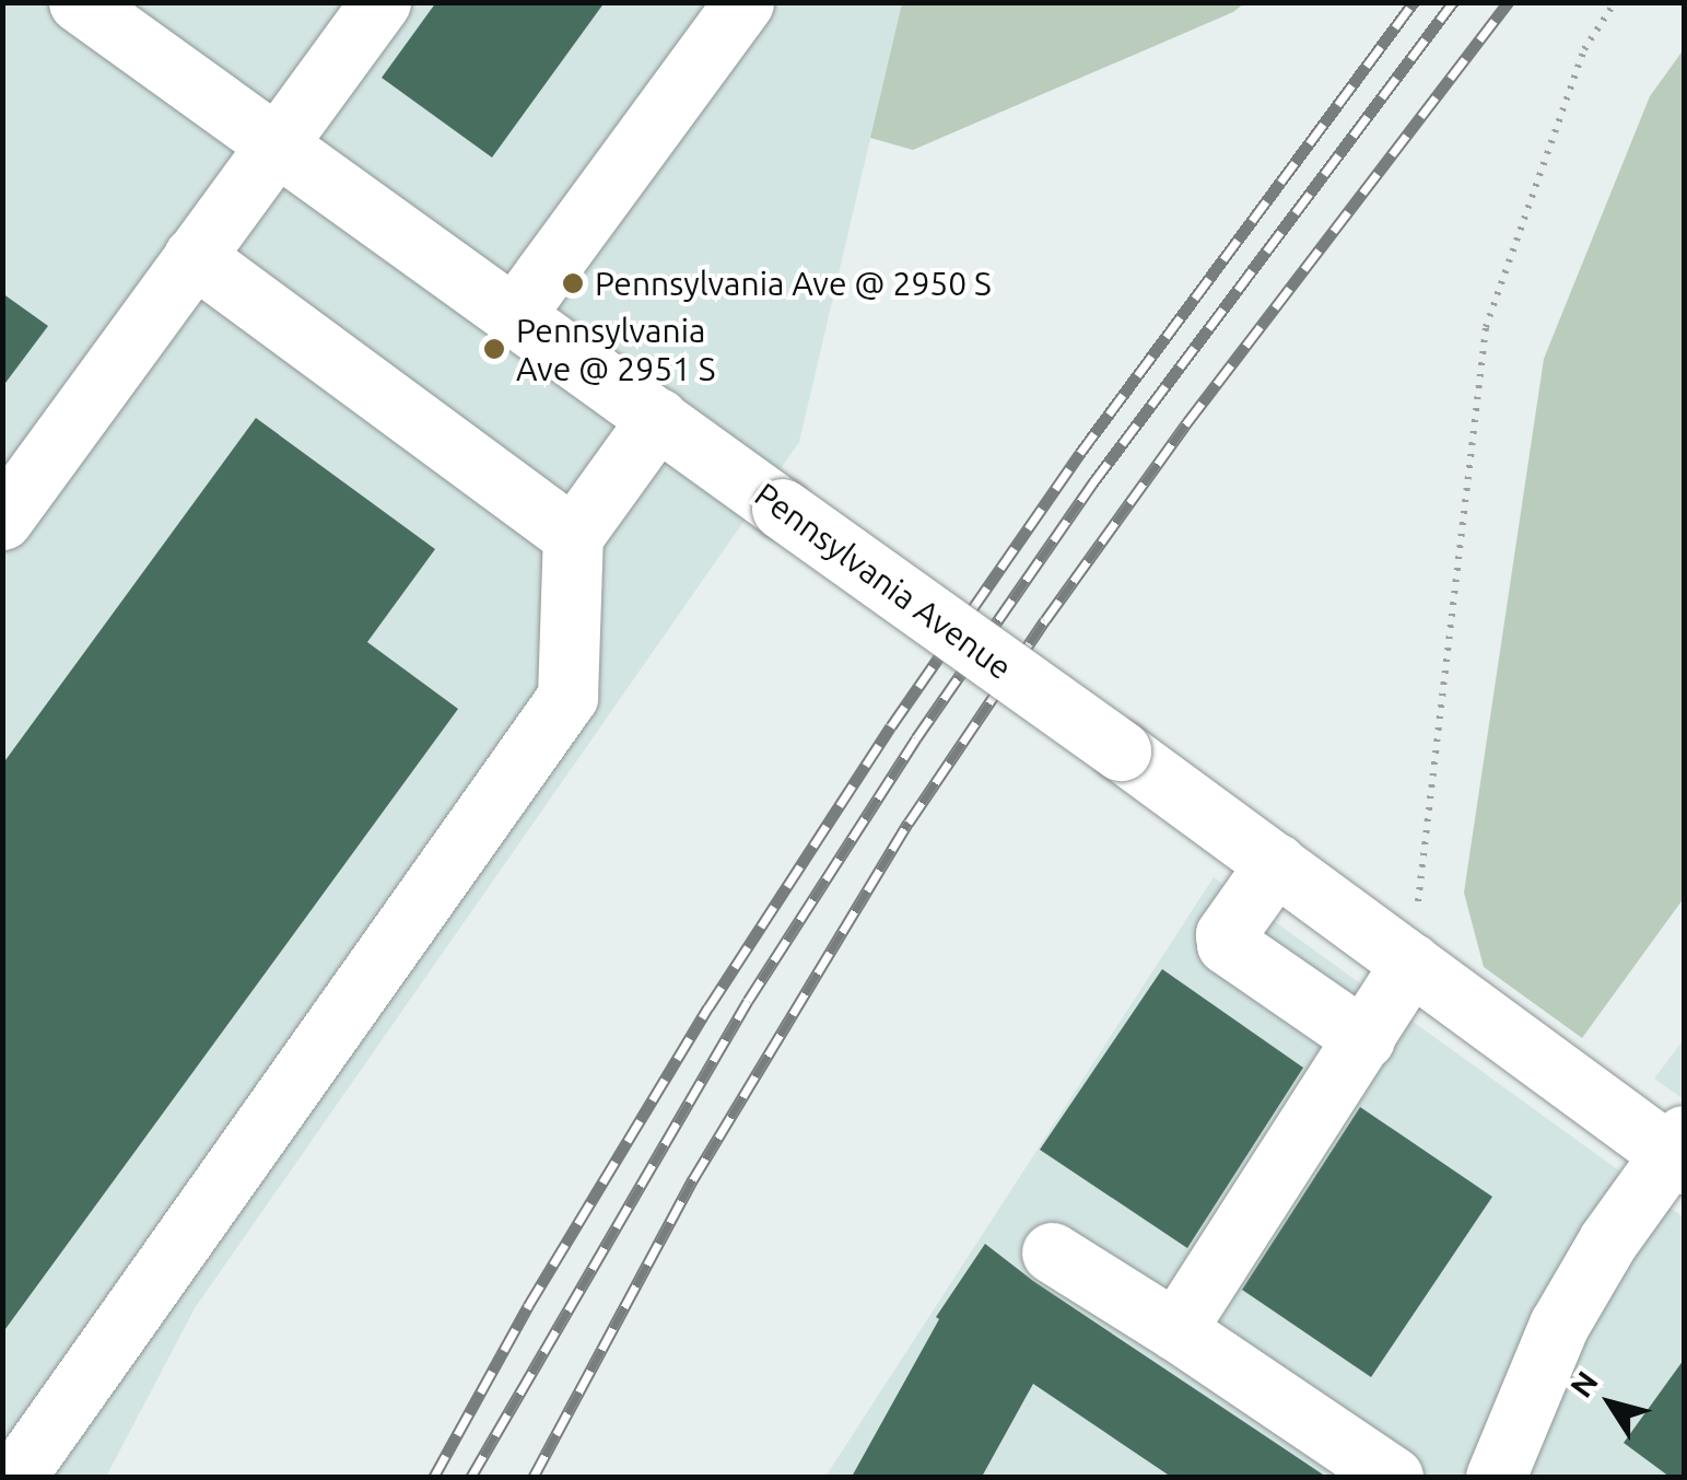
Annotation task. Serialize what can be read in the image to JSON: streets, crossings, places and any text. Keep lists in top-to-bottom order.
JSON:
{
  "streets": {
    "street": ["Pennsylvania Avenue"]
  },
  "places": ["Pennsylvania Ave @ 2950 S", "Pennsylvania Ave @ 2951 S"],
  "north": "top left"
}
